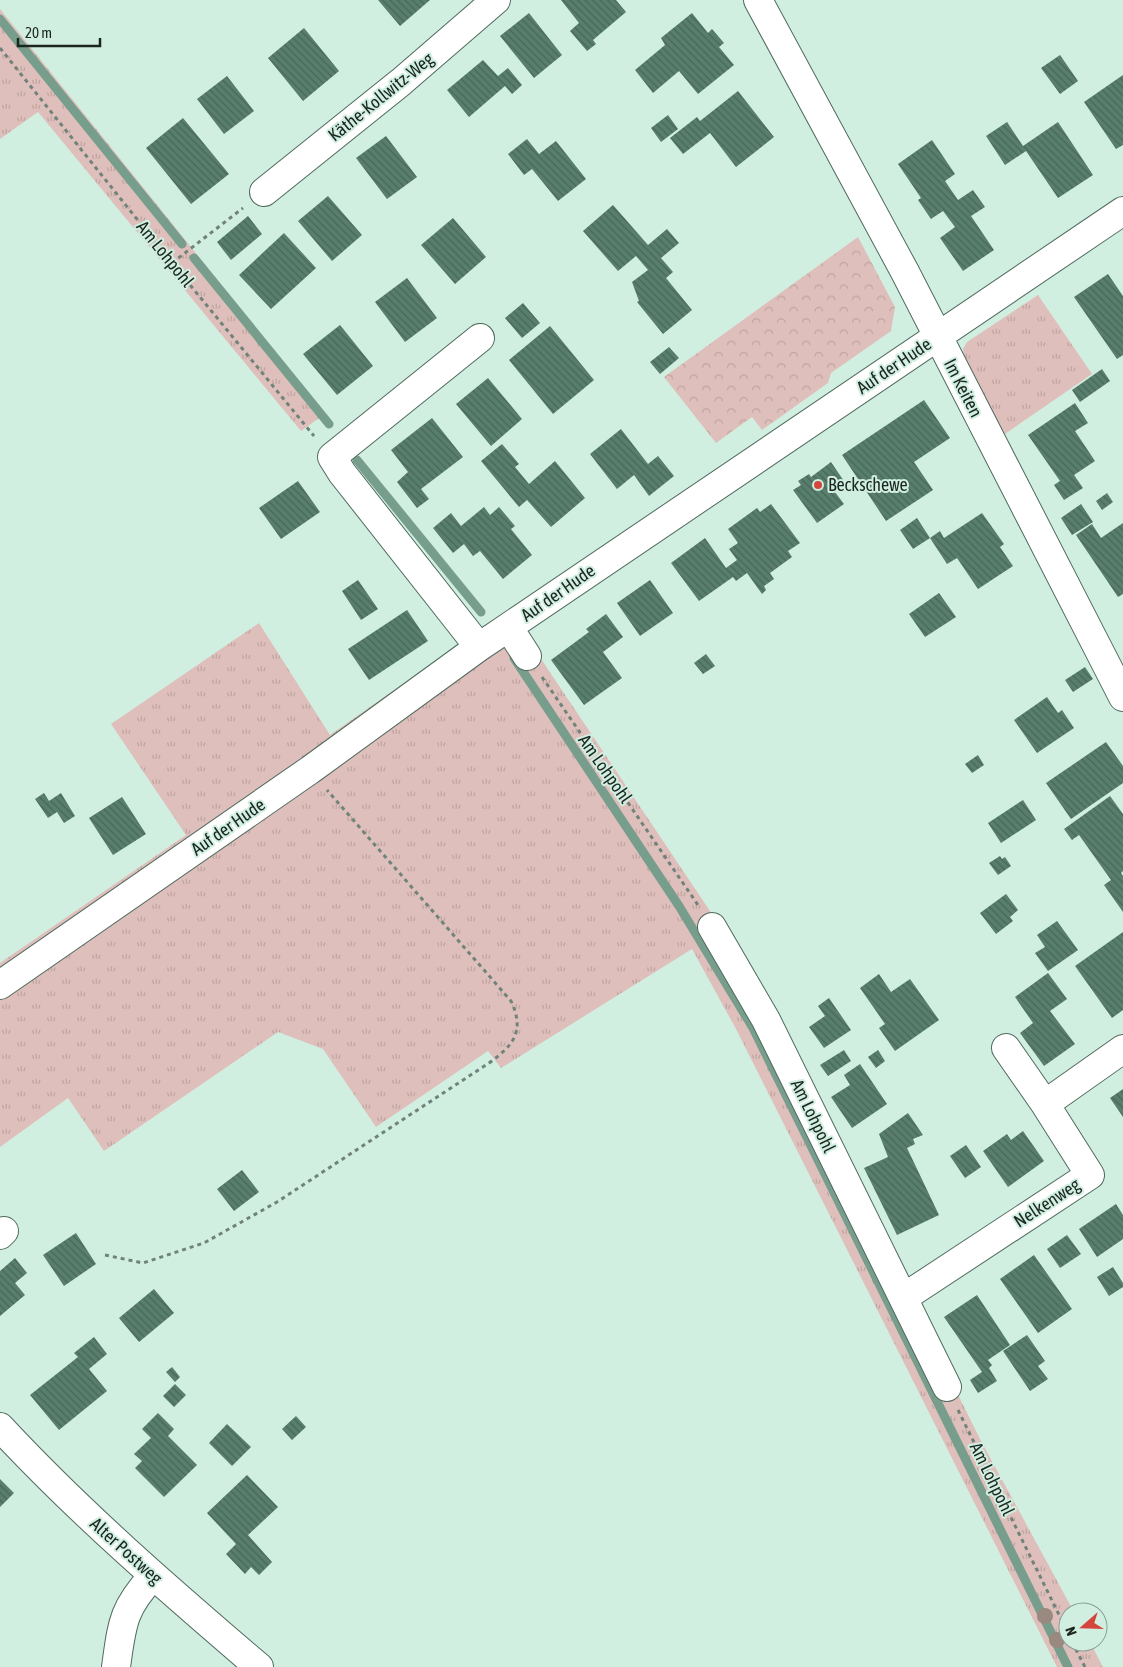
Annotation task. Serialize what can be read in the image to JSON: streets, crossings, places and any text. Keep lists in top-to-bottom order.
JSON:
{
  "streets": {
    "street": [
      "Käthe-Kollwitz-Weg",
      "Am Lohpohl",
      "Auf der Hude",
      "Im Keiten",
      "Nelkenweg",
      "Alter Postweg"
    ]
  },
  "crossings": [
    ["Am Lohpohl", "Nelkenweg"],
    ["Auf der Hude", "Im Keiten"]
  ],
  "places": ["Beckschewe"],
  "scale_bar": "20 m",
  "north": "left"
}
